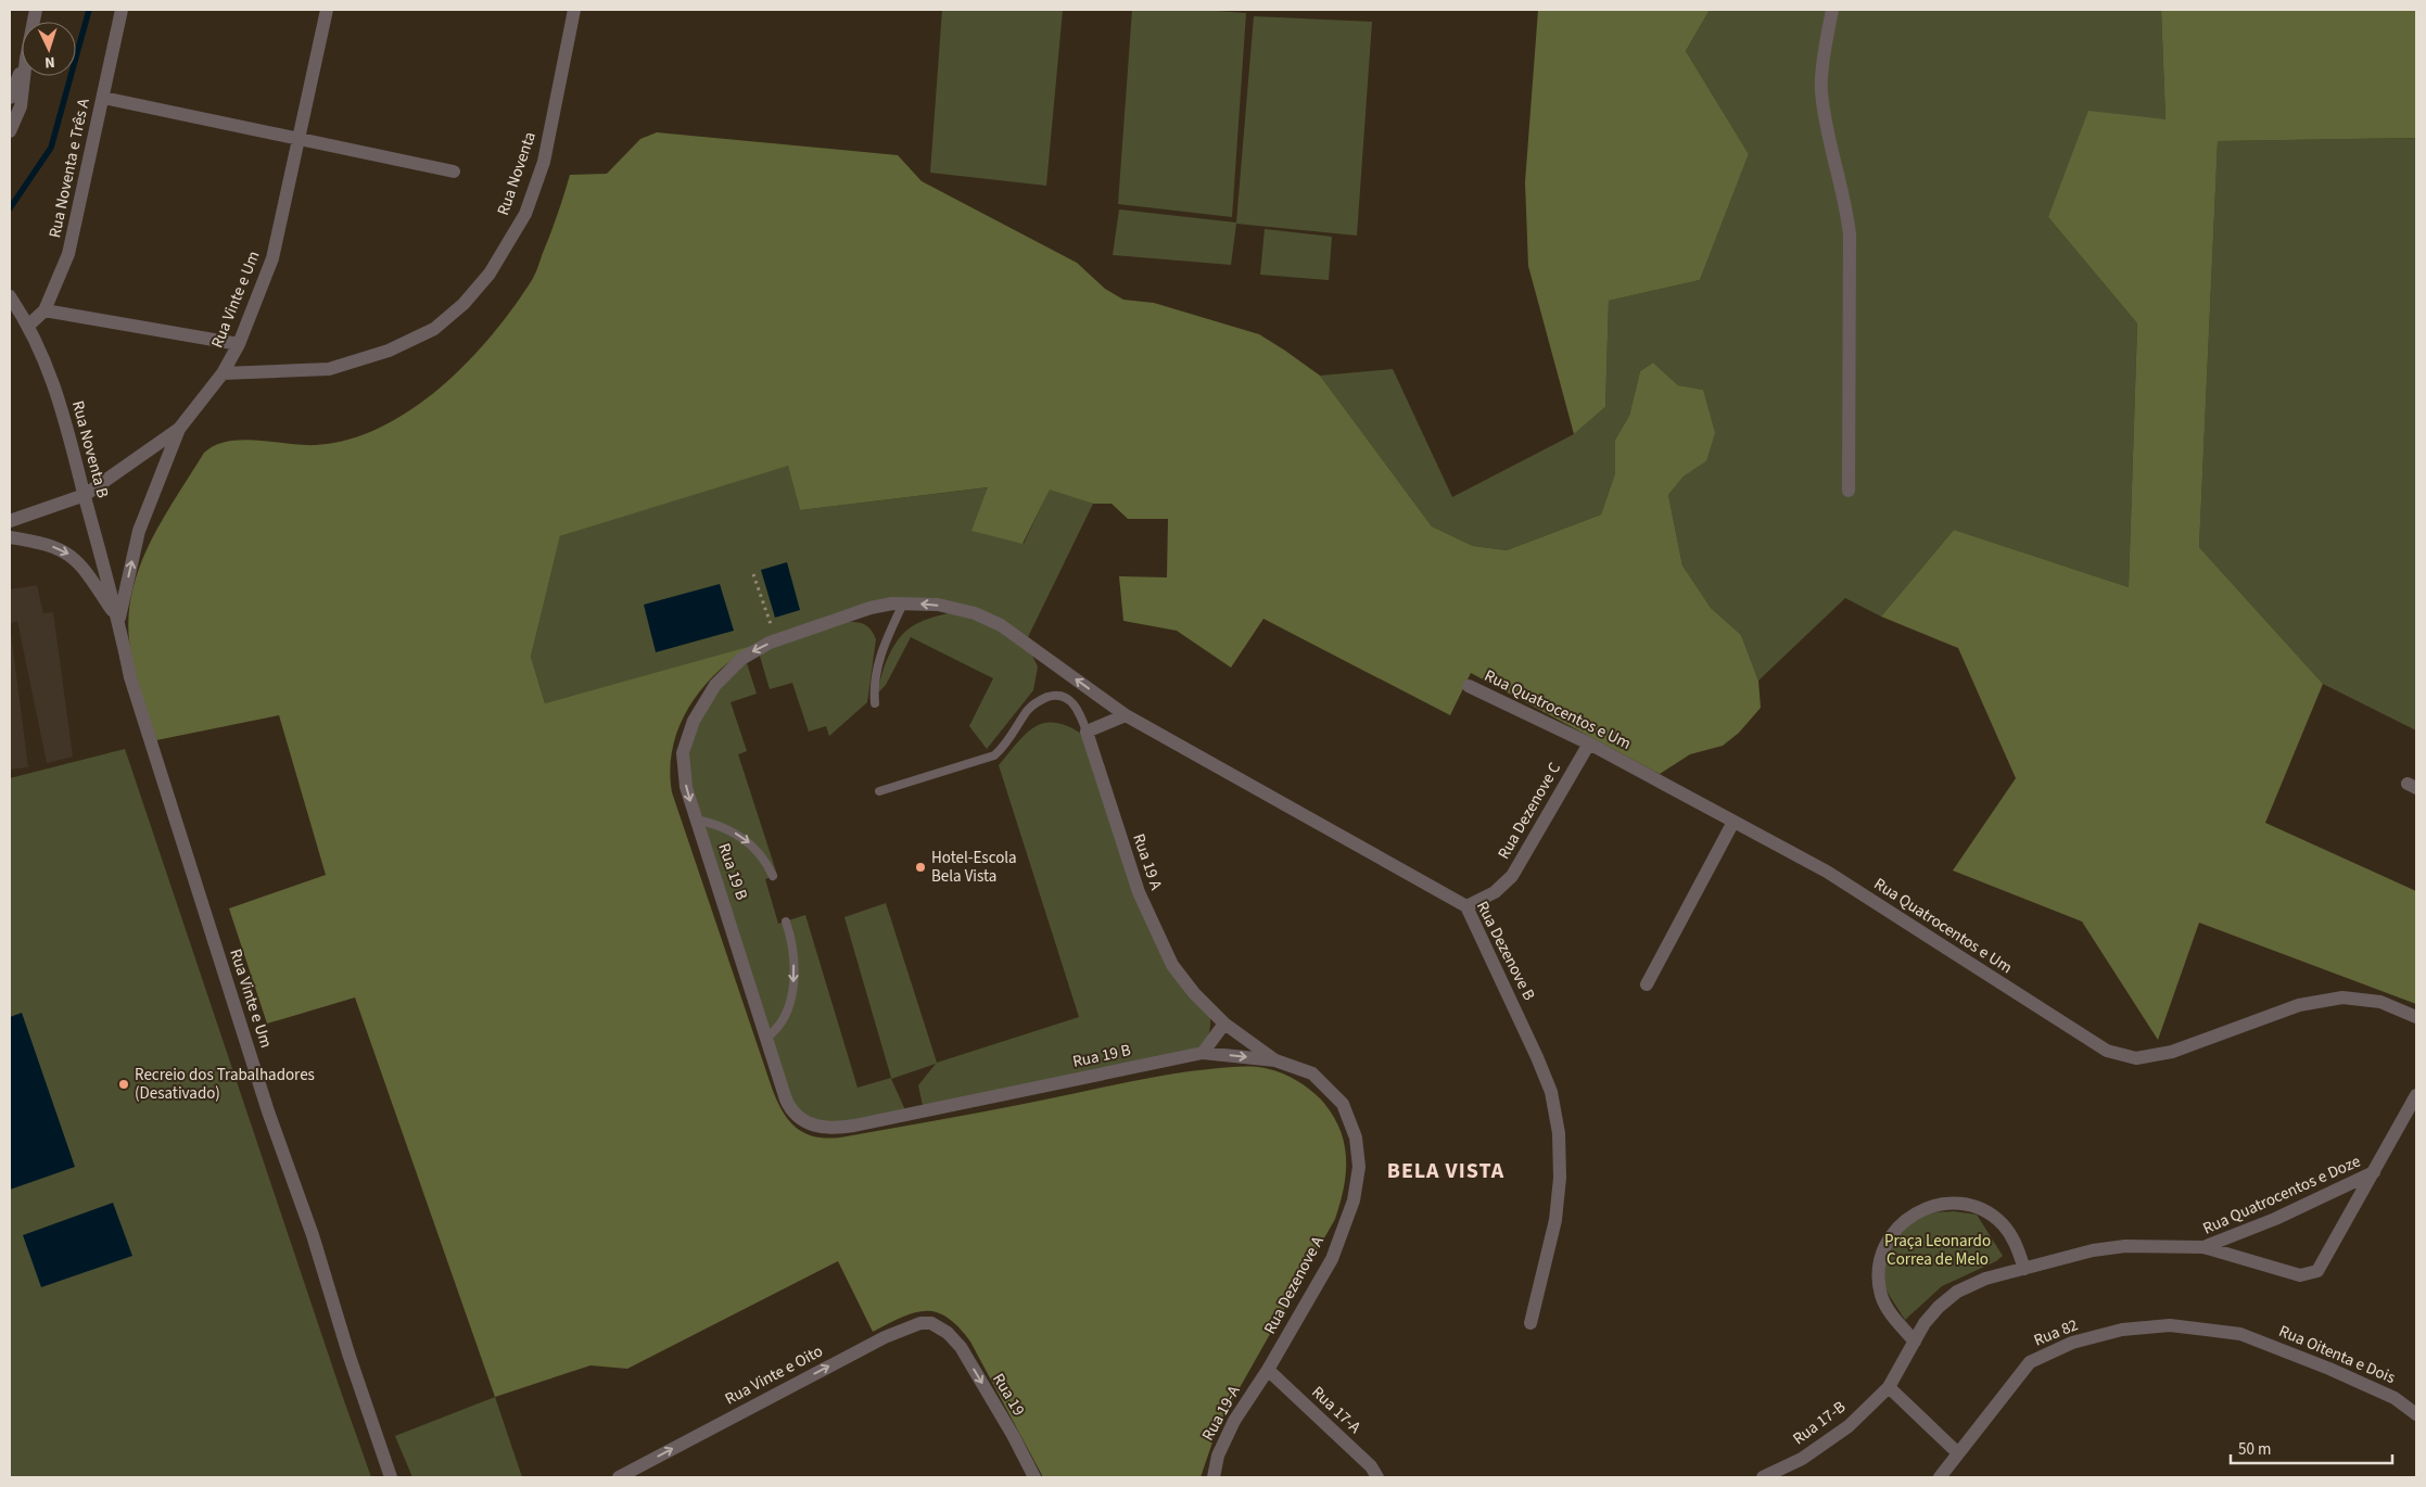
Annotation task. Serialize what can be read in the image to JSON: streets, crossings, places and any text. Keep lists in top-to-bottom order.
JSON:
{
  "streets": {
    "street": [
      "Rua Noventa e Três A",
      "Rua Noventa",
      "Rua Vinte e Um",
      "Rua Noventa B",
      "Rua Quatrocentos e Um",
      "Rua Dezenove C",
      "Rua 19 A",
      "Rua 19 B",
      "Rua Dezenove B",
      "Rua Quatrocentos e Doze",
      "Rua Dezenove A",
      "Rua 82",
      "Rua Oitenta e Dois",
      "Rua Vinte e Oito",
      "Rua 19",
      "Rua 17-A",
      "Rua 19-A",
      "Rua 17-B"
    ]
  },
  "crossings": [
    ["Rua Noventa e Três A", "Rua Noventa B"],
    ["Rua Noventa", "Rua Vinte e Um"],
    ["Rua Vinte e Um", "Rua Noventa B"],
    ["Rua Quatrocentos e Um", "Rua Dezenove C"],
    ["Rua Dezenove C", "Rua Dezenove B"],
    ["Rua 19 A", "Rua Dezenove A"],
    ["Rua 19 B", "Rua Dezenove B"],
    ["Rua 19 B", "Rua Dezenove A"],
    ["Rua Quatrocentos e Doze", "Rua 17-B"],
    ["Rua Dezenove A", "Rua 17-A"],
    ["Rua Dezenove A", "Rua 19-A"],
    ["Rua 82", "Rua Oitenta e Dois"],
    ["Rua Vinte e Oito", "Rua 19"],
    ["Rua 17-A", "Rua 19-A"]
  ],
  "one_way": ["Rua Vinte e Oito", "Rua 19"],
  "districts": ["BELA VISTA"],
  "parks": ["Praça Leonardo Correa de Melo"],
  "places": ["Hotel-Escola Bela Vista", "Recreio dos Trabalhadores (Desativado)"],
  "scale_bar": "50 m",
  "north": "bottom"
}
